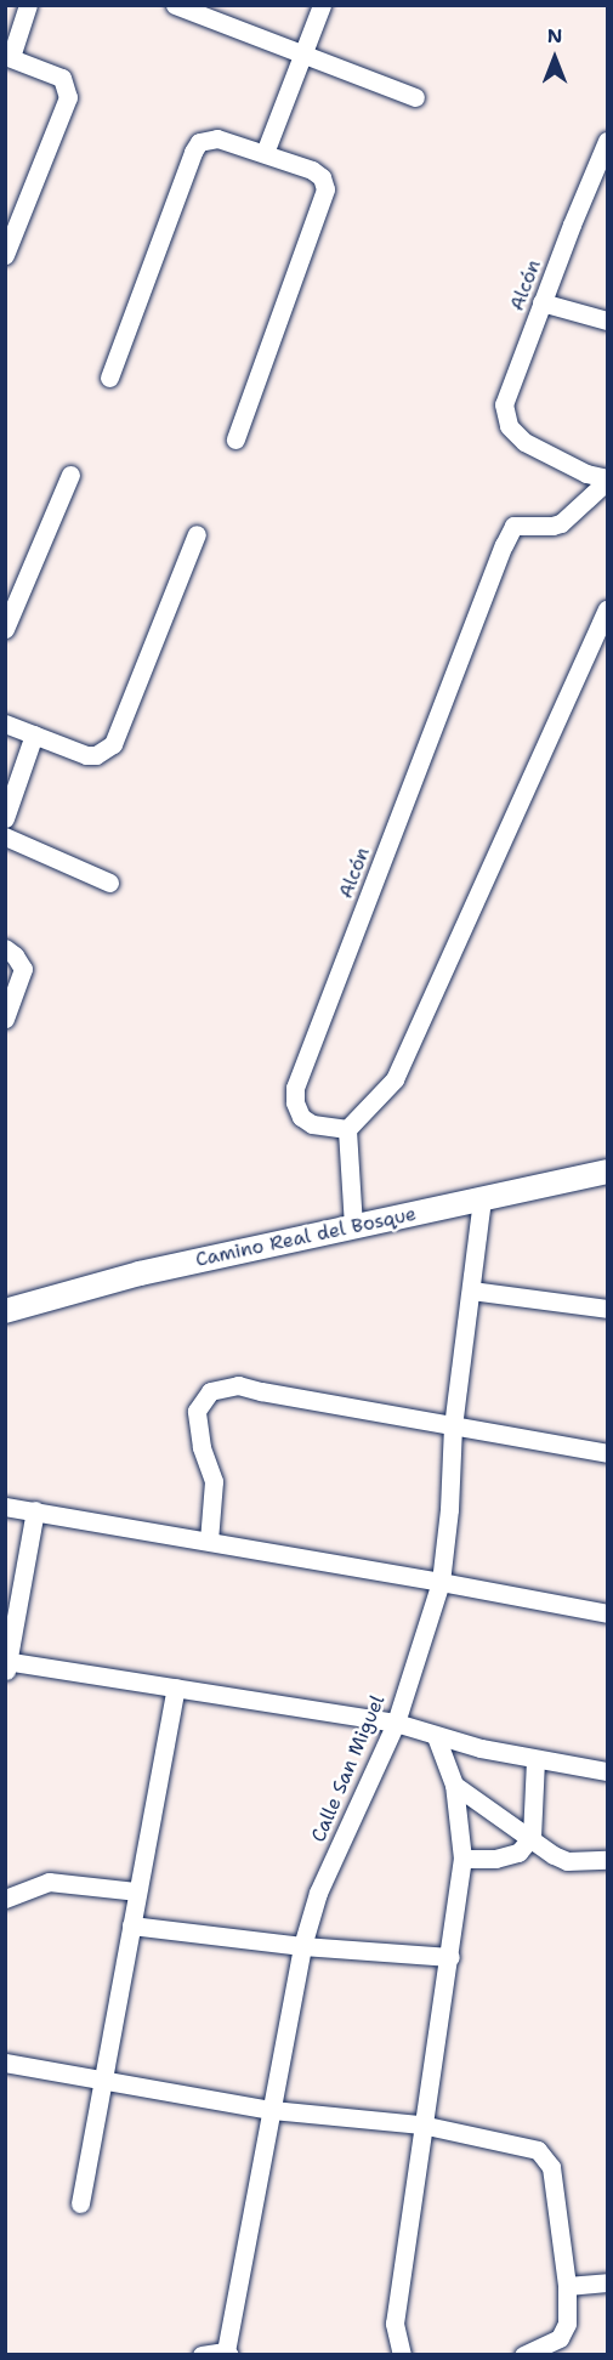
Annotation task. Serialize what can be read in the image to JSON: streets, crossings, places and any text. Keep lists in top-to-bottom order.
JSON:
{
  "streets": {
    "street": ["Alcón", "Camino Real del Bosque", "Calle San Miguel"]
  },
  "crossings": [
    ["Camino Real del Bosque", "Calle San Miguel"]
  ],
  "north": "top"
}
